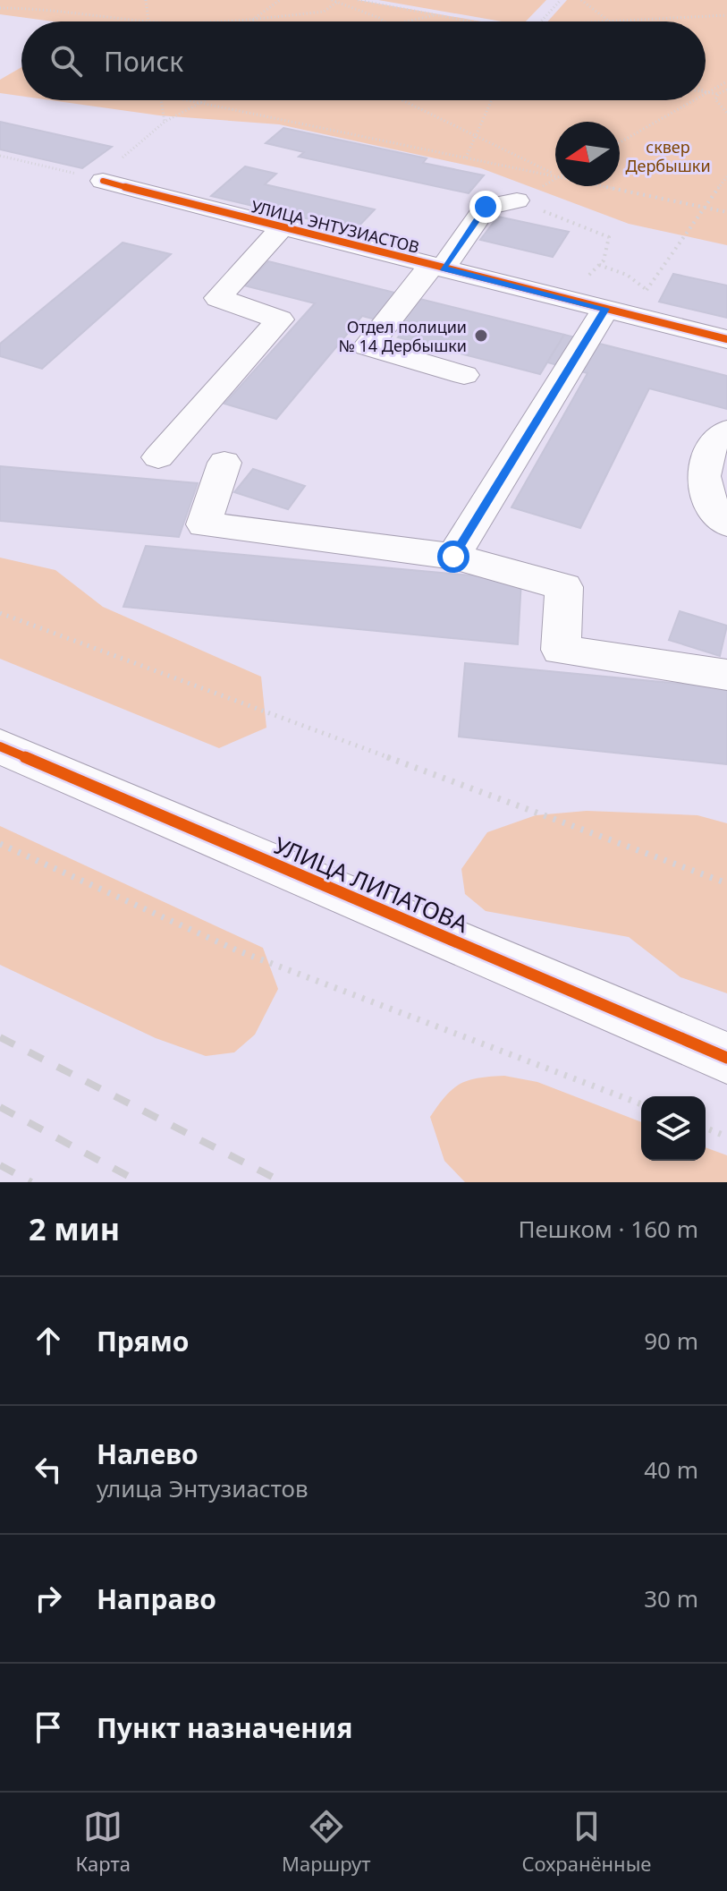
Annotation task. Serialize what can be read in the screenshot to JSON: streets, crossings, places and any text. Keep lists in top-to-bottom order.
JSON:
{
  "streets": {
    "street": ["УЛИЦА ЭНТУЗИАСТОВ", "УЛИЦА ЛИПАТОВА"]
  },
  "parks": ["сквер Дербышки"],
  "places": ["Отдел полиции № 14 Дербышки"],
  "north": "left",
  "page": {
    "search": "Поиск",
    "heading": ["2 мин", "Пешком · 160 m"],
    "list": [
      ["Прямо", "90 m"],
      ["Налево", "улица Энтузиастов", "40 m"],
      ["Направо", "30 m"],
      "Пункт назначения"
    ],
    "nav": ["Карта", "Маршрут", "Сохранённые"]
  }
}
